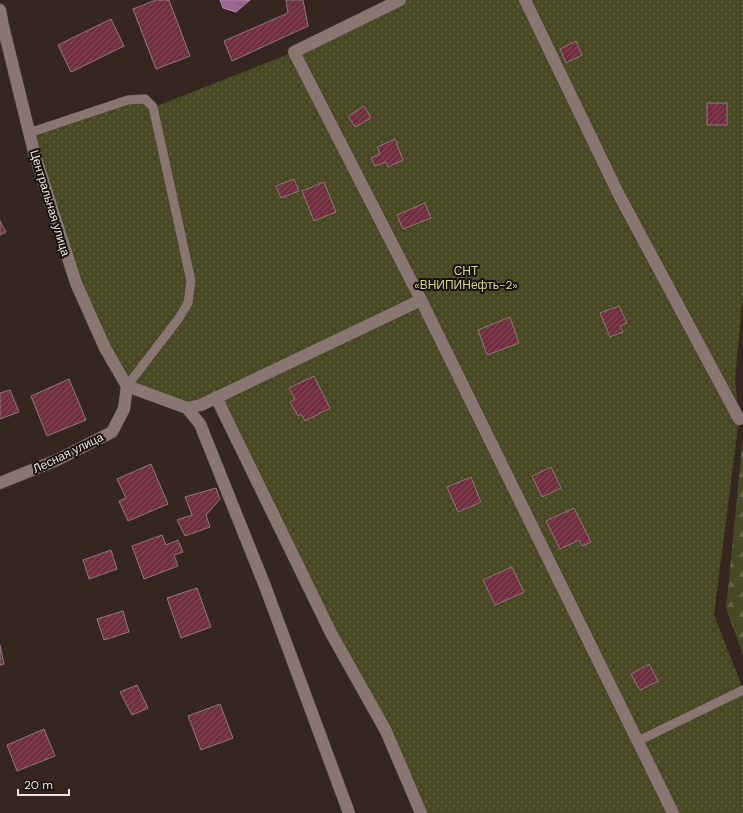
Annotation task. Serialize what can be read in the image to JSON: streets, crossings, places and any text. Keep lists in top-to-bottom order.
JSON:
{
  "streets": {
    "street": ["Центральная улица", "Лесная улица"]
  },
  "crossings": [
    ["Центральная улица", "Лесная улица"]
  ],
  "parks": ["СНТ «ВНИПИНефть-2»"],
  "scale_bar": "20 m"
}
